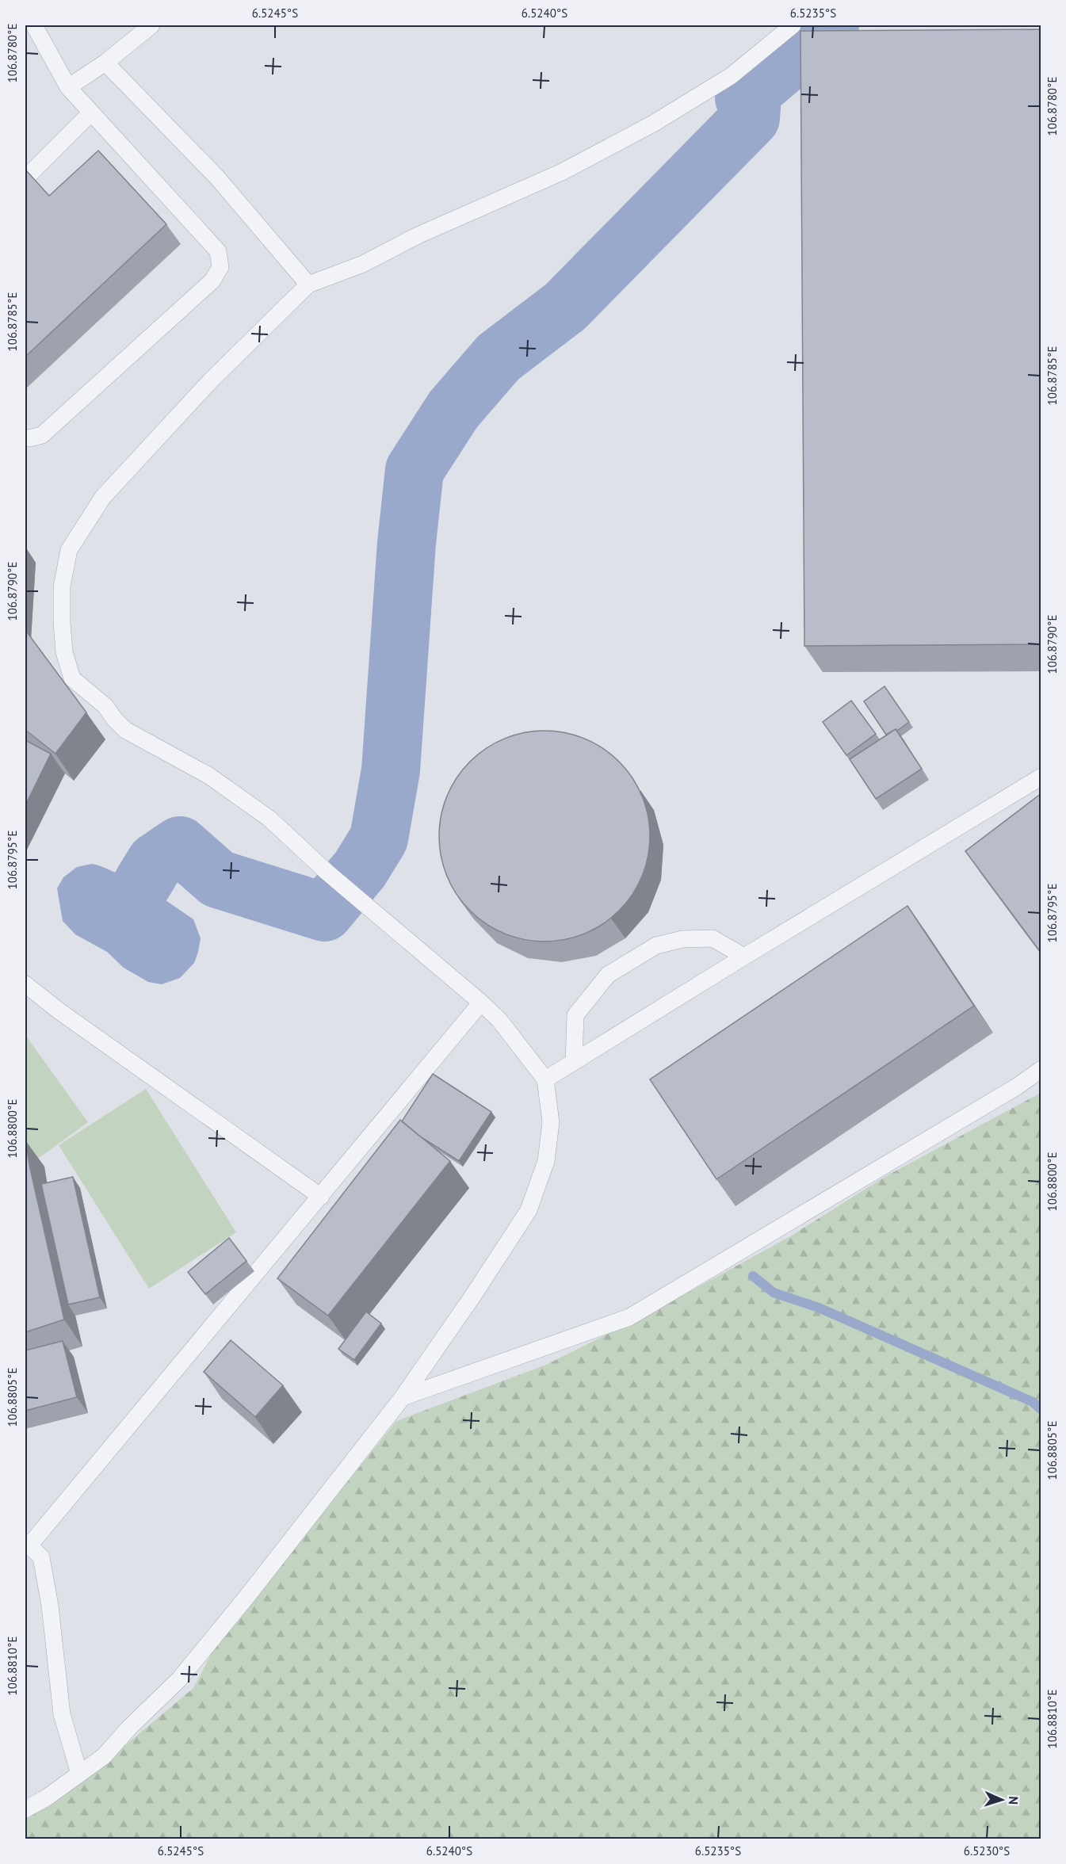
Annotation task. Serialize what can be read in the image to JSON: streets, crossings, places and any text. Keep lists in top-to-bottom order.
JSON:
{
  "north": "right",
  "coordinates": [
    "6.5245°S",
    "6.5240°S",
    "6.5235°S",
    "106.8780°E",
    "106.8785°E",
    "106.8790°E",
    "106.8795°E",
    "106.8800°E",
    "106.8805°E",
    "106.8810°E",
    "6.5230°S"
  ]
}
